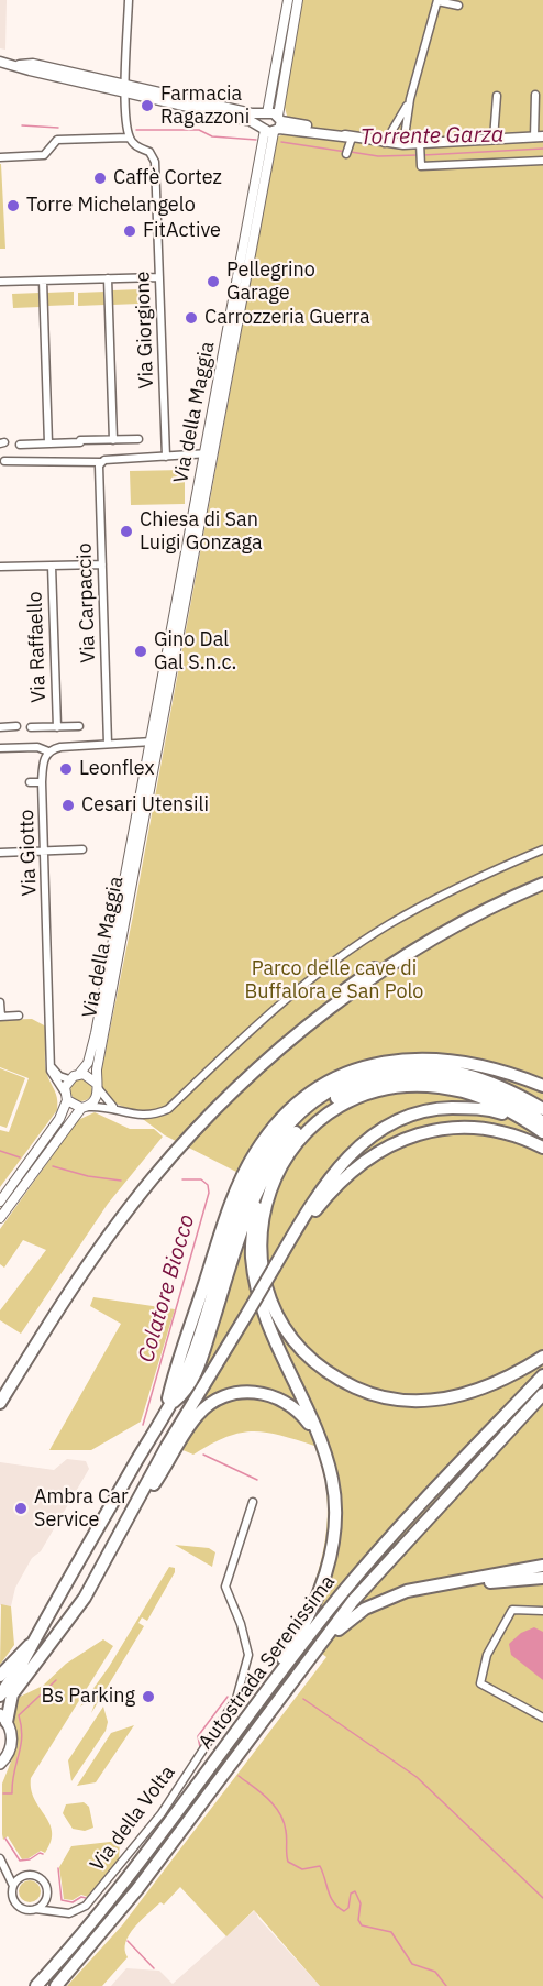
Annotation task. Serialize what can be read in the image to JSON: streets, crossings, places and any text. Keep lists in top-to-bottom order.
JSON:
{
  "streets": {
    "highway": ["Autostrada Serenissima"],
    "street": [
      "Via Giorgione",
      "Via della Maggia",
      "Via Carpaccio",
      "Via Raffaello",
      "Via Giotto",
      "Via della Volta"
    ]
  },
  "crossings": [
    ["Via della Maggia", "Via Giotto"],
    ["Via Carpaccio", "Via Raffaello"]
  ],
  "water": ["Torrente Garza", "Colatore Biocco"],
  "parks": ["Parco delle cave di Buffalora e San Polo"],
  "places": [
    "Farmacia Ragazzoni",
    "Caffè Cortez",
    "Torre Michelangelo",
    "FitActive",
    "Pellegrino Garage",
    "Carrozzeria Guerra",
    "Chiesa di San Luigi Gonzaga",
    "Gino Dal Gal S.n.c.",
    "Leonflex",
    "Cesari Utensili",
    "Ambra Car Service",
    "Bs Parking"
  ]
}
